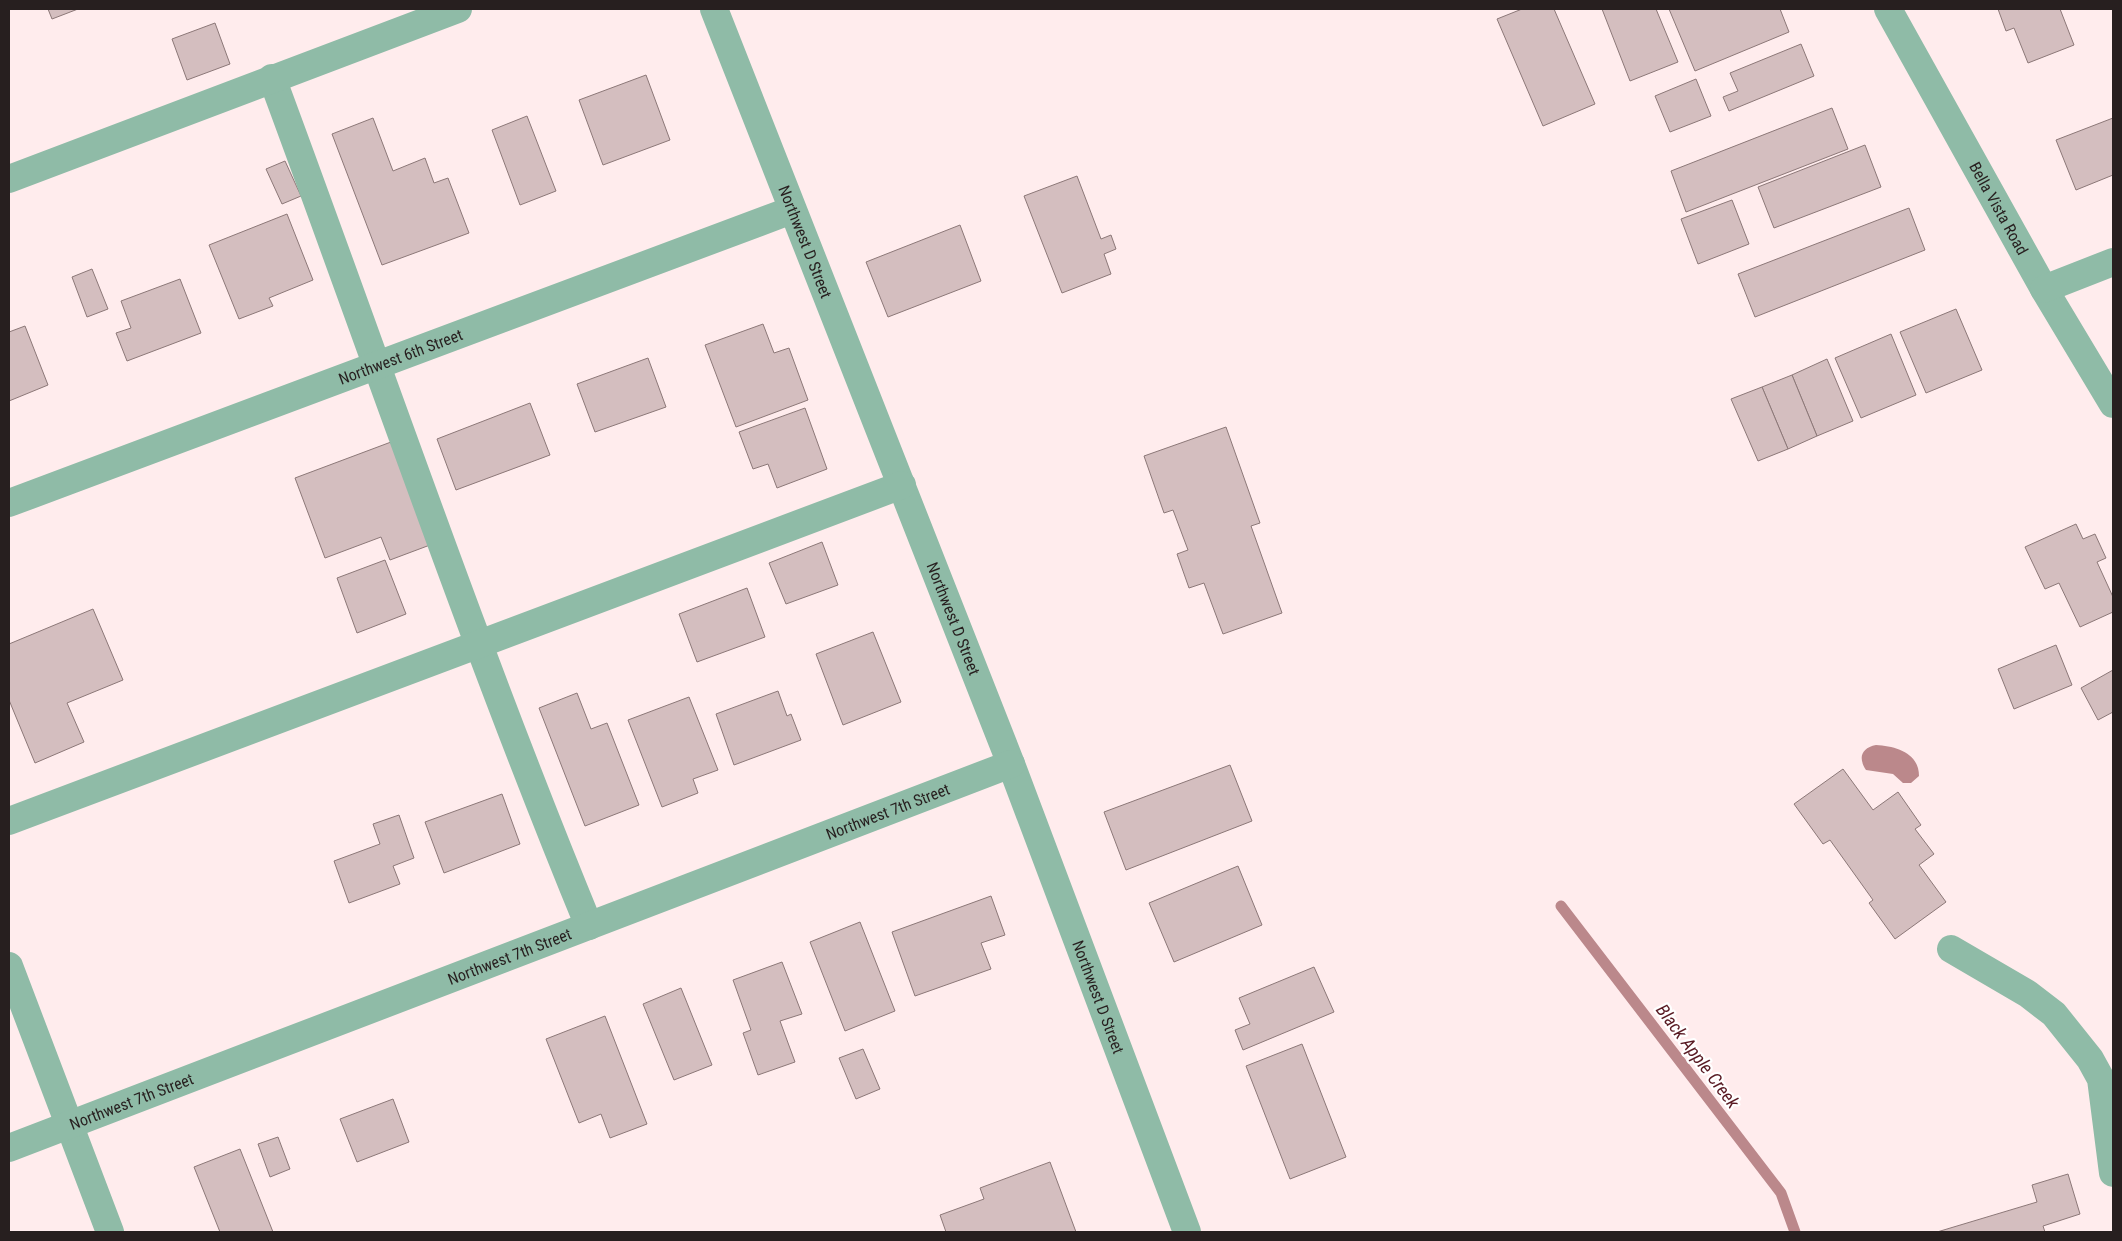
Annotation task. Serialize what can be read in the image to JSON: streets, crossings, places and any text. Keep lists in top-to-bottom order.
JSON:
{
  "streets": {
    "street": [
      "Bella Vista Road",
      "Northwest D Street",
      "Northwest 6th Street",
      "Northwest 7th Street"
    ]
  },
  "crossings": [
    ["Northwest D Street", "Northwest 6th Street"],
    ["Northwest D Street", "Northwest 7th Street"]
  ],
  "water": ["Black Apple Creek"]
}
